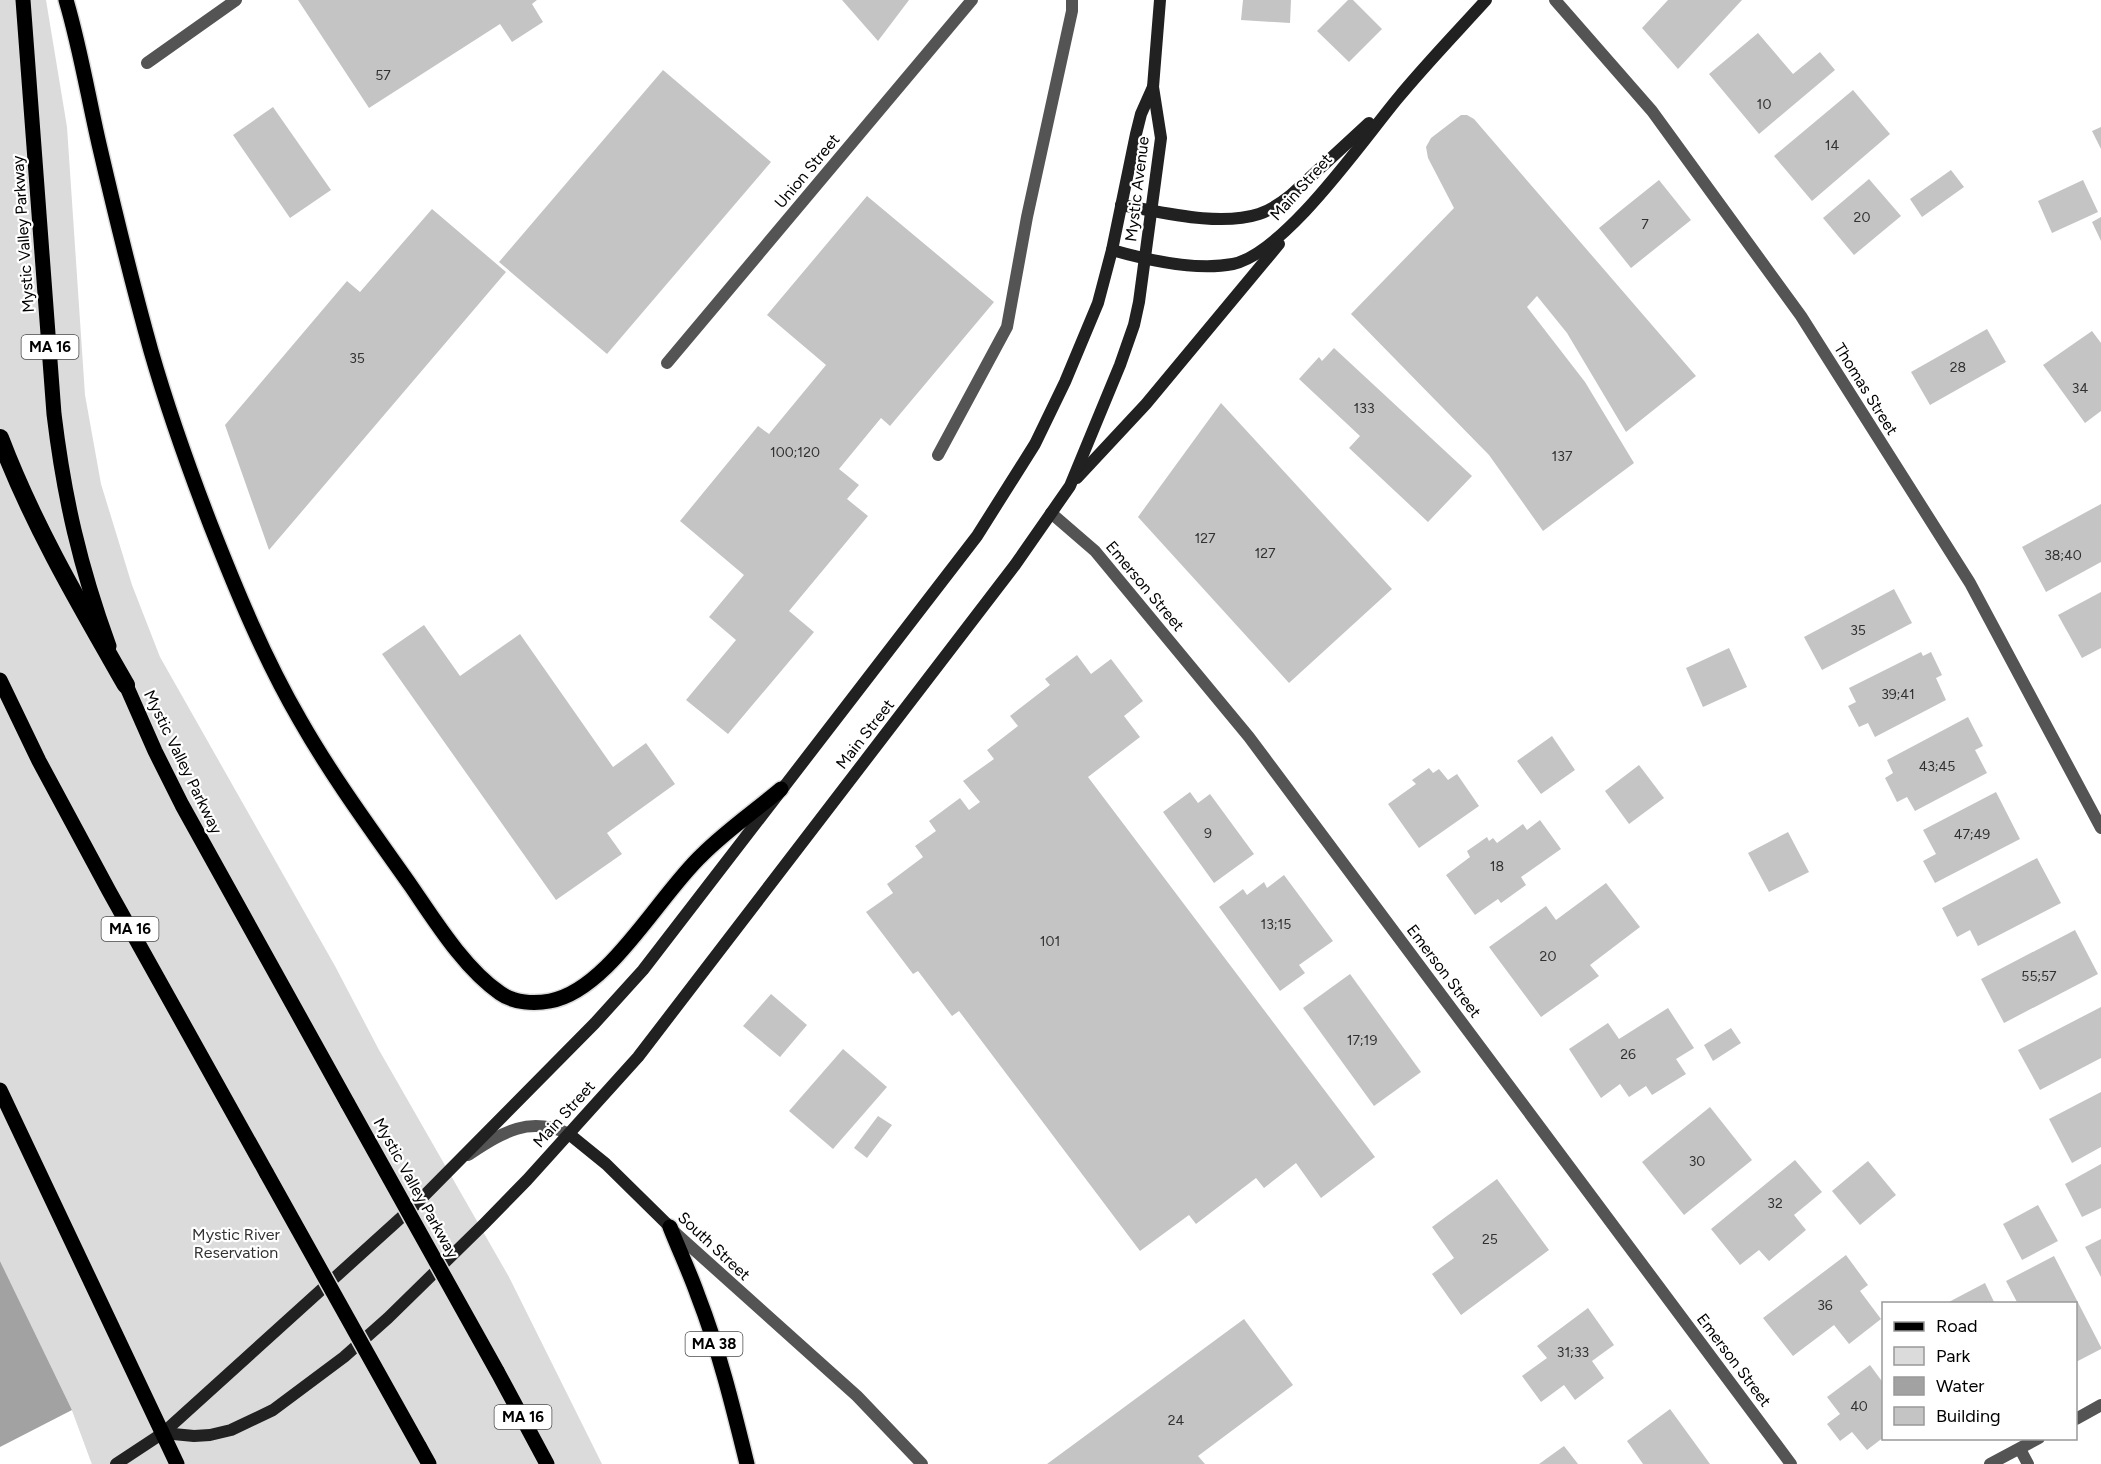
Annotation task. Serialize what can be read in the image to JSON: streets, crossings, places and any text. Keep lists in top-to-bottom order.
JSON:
{
  "streets": {
    "main road": [
      "Main Street",
      "Mystic Avenue",
      "Mystic Valley Parkway",
      "MA 16",
      "South Street",
      "MA 38"
    ],
    "street": ["Union Street", "Thomas Street", "Emerson Street"]
  },
  "crossings": [
    ["Main Street", "Mystic Avenue"],
    ["Main Street", "Emerson Street"],
    ["Main Street", "South Street"],
    ["South Street", "MA 38"]
  ],
  "parks": ["Mystic River Reservation"],
  "house_numbers": [
    "57",
    "10",
    "14",
    "20",
    "7",
    "35",
    "28",
    "34",
    "133",
    "100;120",
    "137",
    "127",
    "127",
    "38;40",
    "35",
    "39;41",
    "43;45",
    "9",
    "47;49",
    "18",
    "13;15",
    "101",
    "20",
    "55;57",
    "17;19",
    "26",
    "30",
    "32",
    "25",
    "36",
    "31;33",
    "40",
    "24"
  ],
  "legend": [
    "Road",
    "Park",
    "Water",
    "Building"
  ]
}
